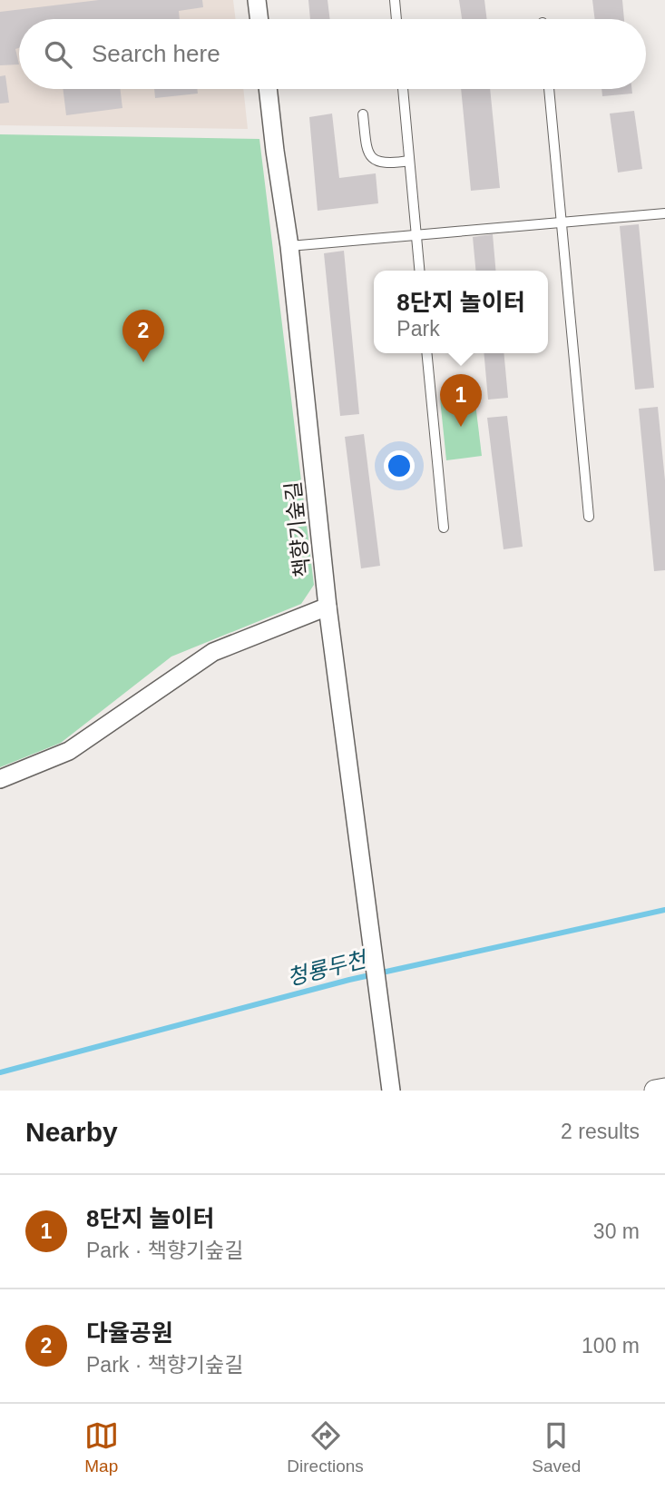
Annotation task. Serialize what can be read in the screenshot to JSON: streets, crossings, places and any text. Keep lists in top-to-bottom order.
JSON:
{
  "streets": {
    "street": ["책향기숲길"]
  },
  "water": ["청룡두천"],
  "page": {
    "search": "Search here",
    "popup": ["8단지 놀이터", "Park"],
    "pins": ["2", "1"],
    "heading": ["Nearby", "2 results"],
    "list": [
      {
        "mark": "1",
        "name": "8단지 놀이터",
        "note": "Park · 책향기숲길",
        "value": "30 m"
      },
      {
        "mark": "2",
        "name": "다율공원",
        "note": "Park · 책향기숲길",
        "value": "100 m"
      }
    ],
    "nav": ["Map", "Directions", "Saved"]
  }
}
